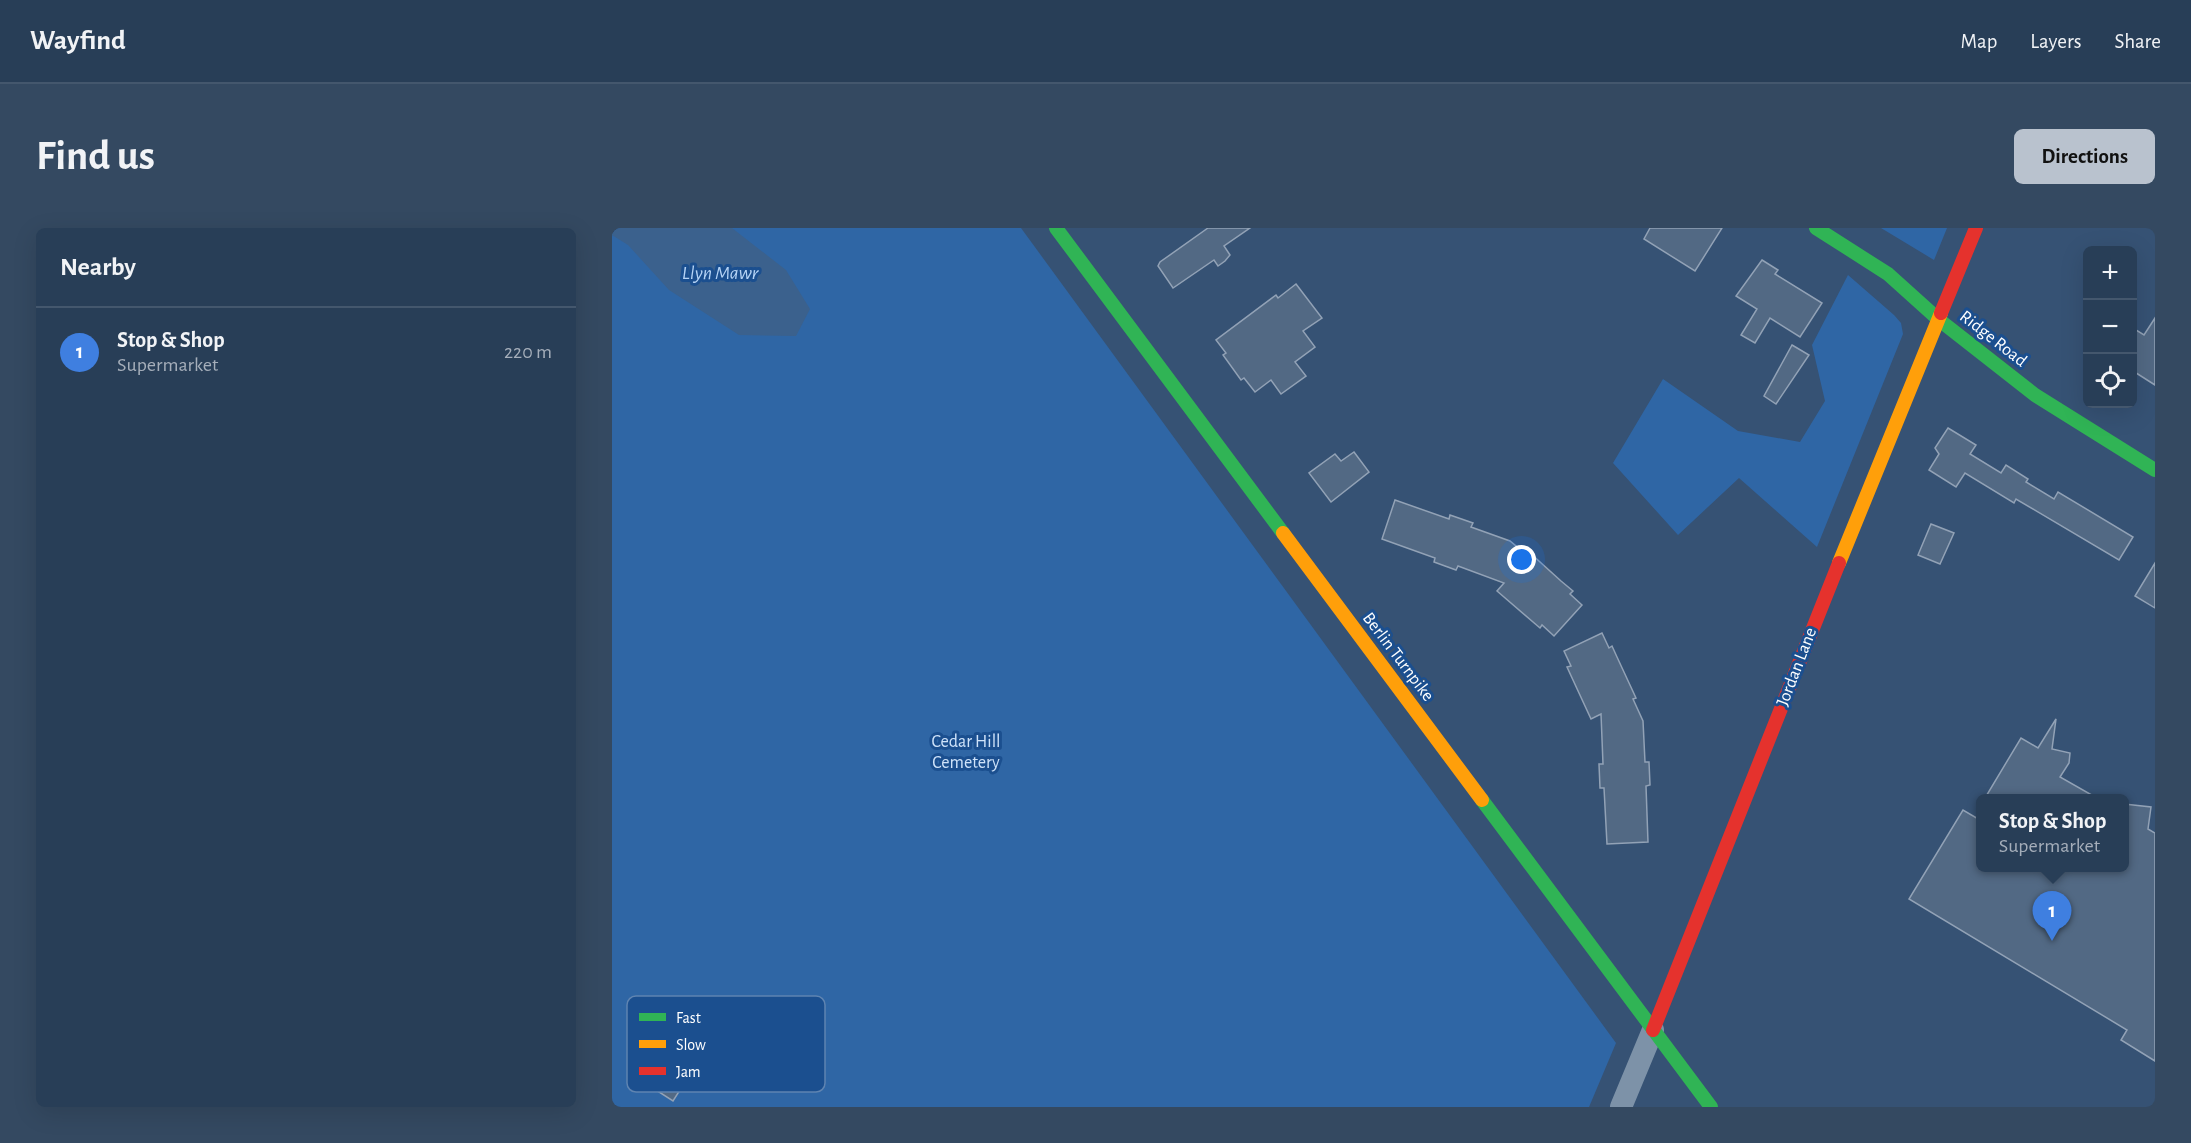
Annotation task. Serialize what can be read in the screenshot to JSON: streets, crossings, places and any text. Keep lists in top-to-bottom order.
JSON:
{
  "streets": {
    "main road": ["Ridge Road", "Berlin Turnpike", "Jordan Lane"]
  },
  "crossings": [
    ["Ridge Road", "Jordan Lane"],
    ["Berlin Turnpike", "Jordan Lane"]
  ],
  "water": ["Llyn Mawr"],
  "parks": ["Cedar Hill Cemetery"],
  "legend": ["Fast", "Slow", "Jam"],
  "page": {
    "header": "Wayfind",
    "nav": ["Map", "Layers", "Share"],
    "buttons": "Directions",
    "title": "Find us",
    "heading": "Nearby",
    "map_buttons": ["+", "−"],
    "list": [
      {
        "mark": "1",
        "name": "Stop & Shop",
        "note": "Supermarket",
        "value": "220 m"
      }
    ],
    "popup": ["Stop & Shop", "Supermarket"],
    "pins": "1"
  }
}
